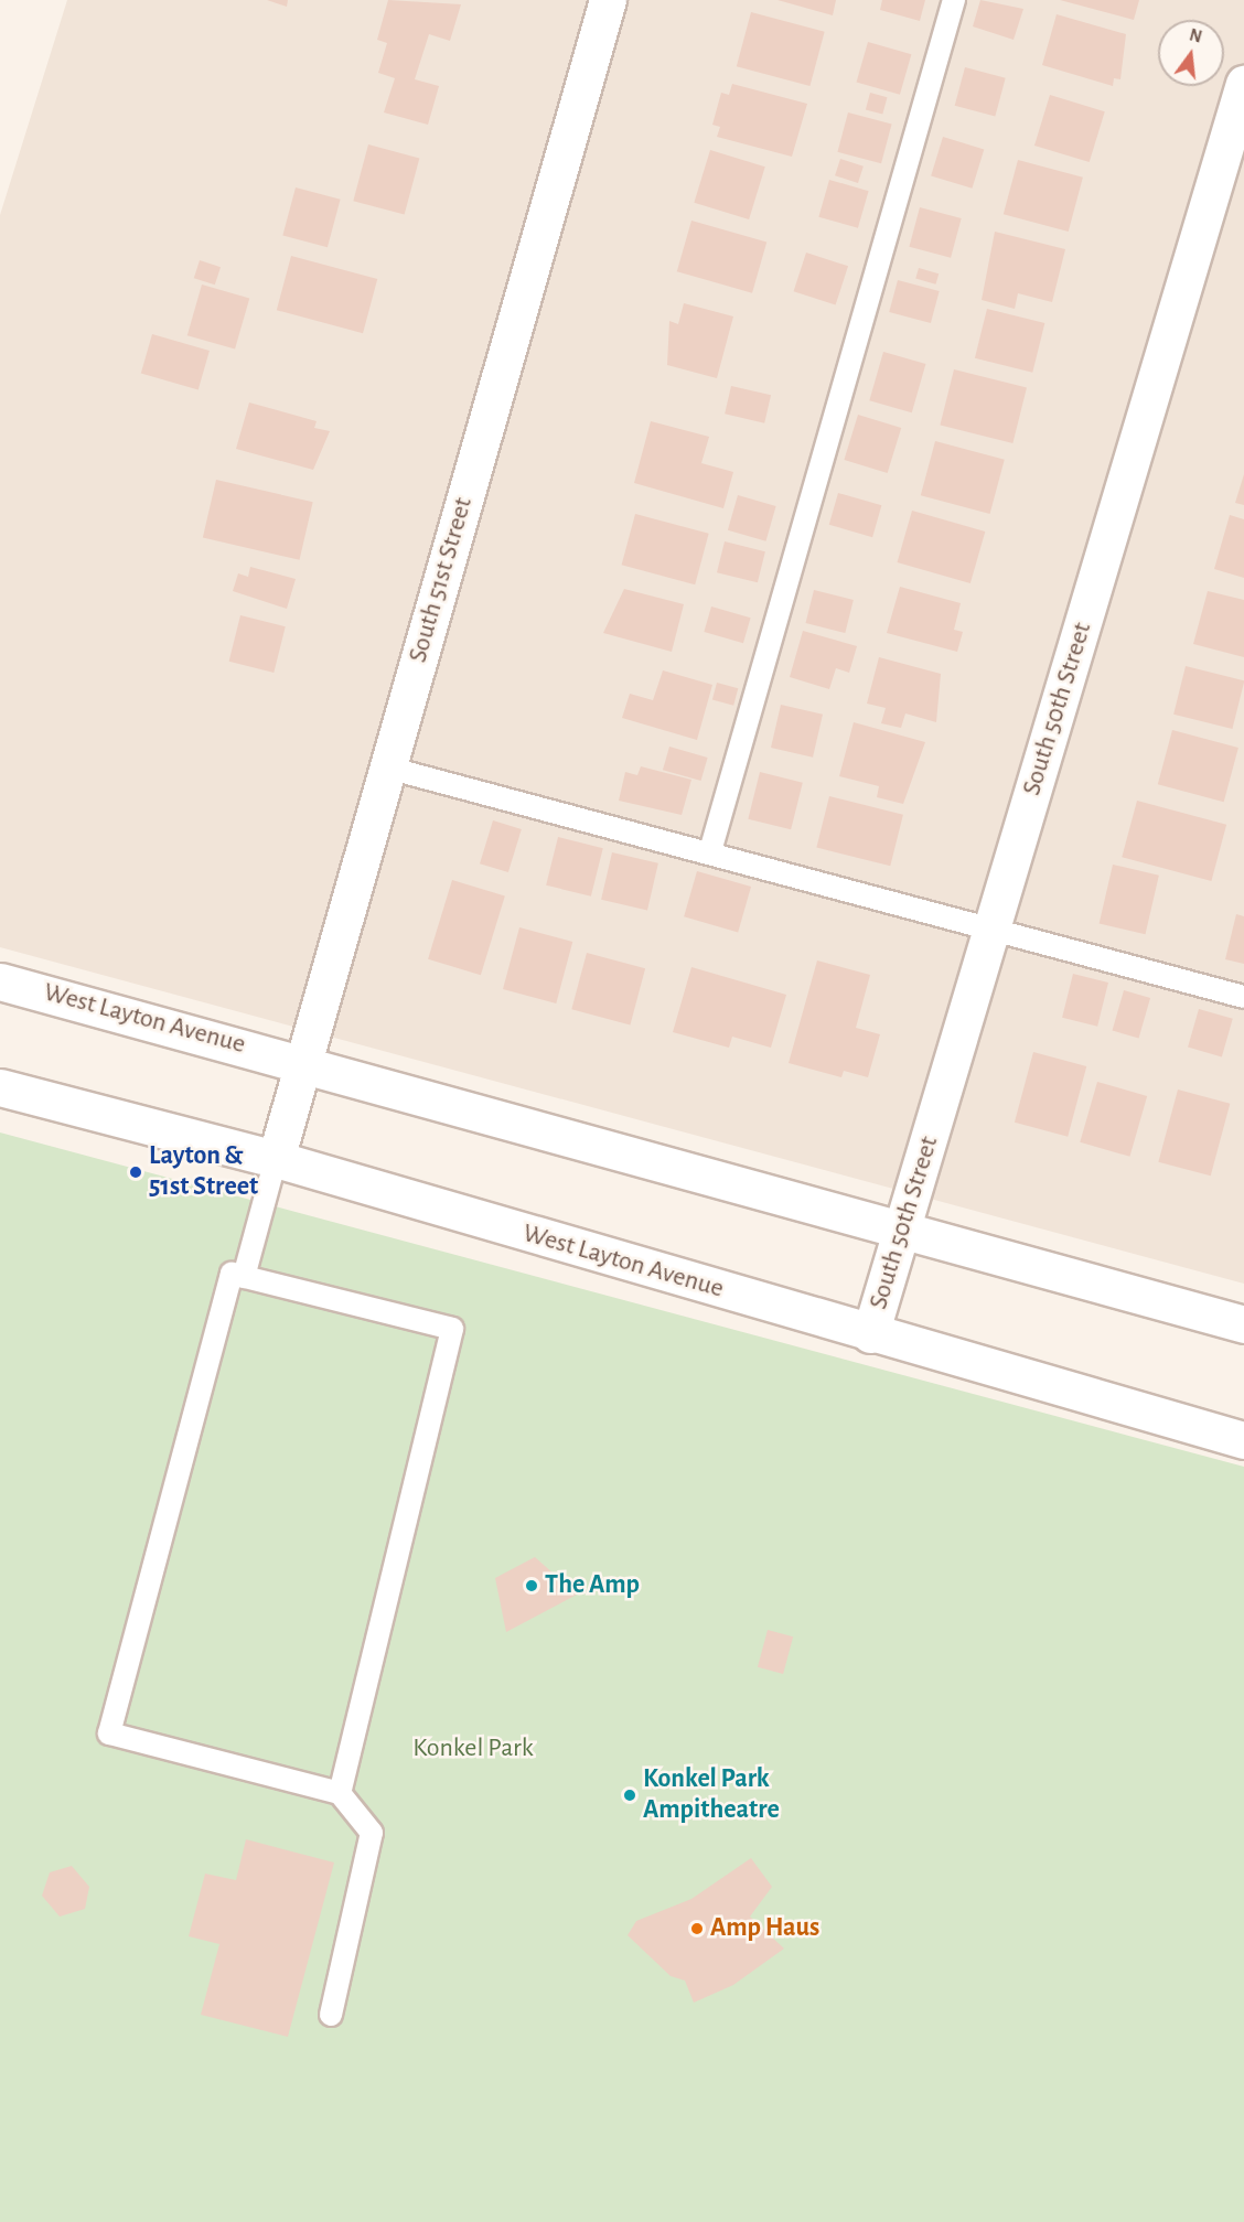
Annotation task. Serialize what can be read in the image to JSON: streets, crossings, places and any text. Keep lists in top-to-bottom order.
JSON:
{
  "streets": {
    "main road": ["South 51st Street", "South 50th Street", "West Layton Avenue"]
  },
  "crossings": [
    ["South 51st Street", "West Layton Avenue"],
    ["South 50th Street", "West Layton Avenue"]
  ],
  "parks": ["Konkel Park"],
  "places": [
    "Layton & 51st Street",
    "The Amp",
    "Konkel Park Ampitheatre",
    "Amp Haus"
  ],
  "north": "top"
}
